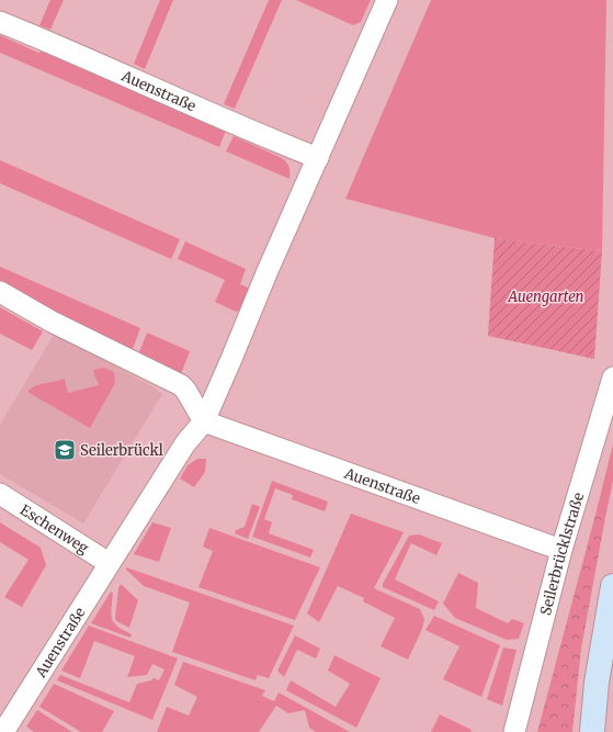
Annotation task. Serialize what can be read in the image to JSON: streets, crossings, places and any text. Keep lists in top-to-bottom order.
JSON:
{
  "streets": {
    "street": ["Auenstraße", "Eschenweg", "Seilerbrücklstraße"]
  },
  "crossings": [
    ["Auenstraße", "Eschenweg"],
    ["Auenstraße", "Seilerbrücklstraße"]
  ],
  "parks": ["Auengarten"],
  "places": {
    "school or university": ["Seilerbrückl"]
  }
}
